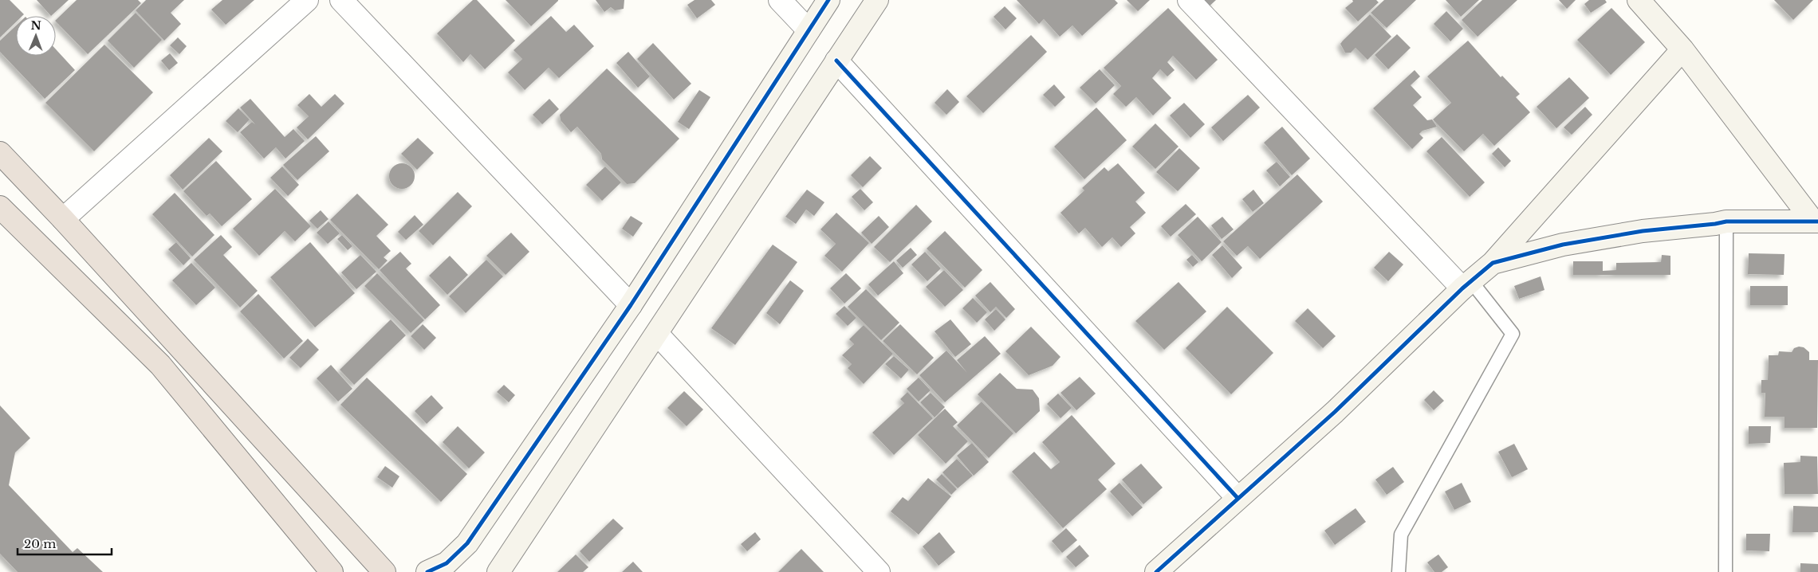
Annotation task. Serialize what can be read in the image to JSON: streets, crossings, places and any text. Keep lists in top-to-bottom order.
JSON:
{
  "scale_bar": "20 m",
  "north": "top"
}
